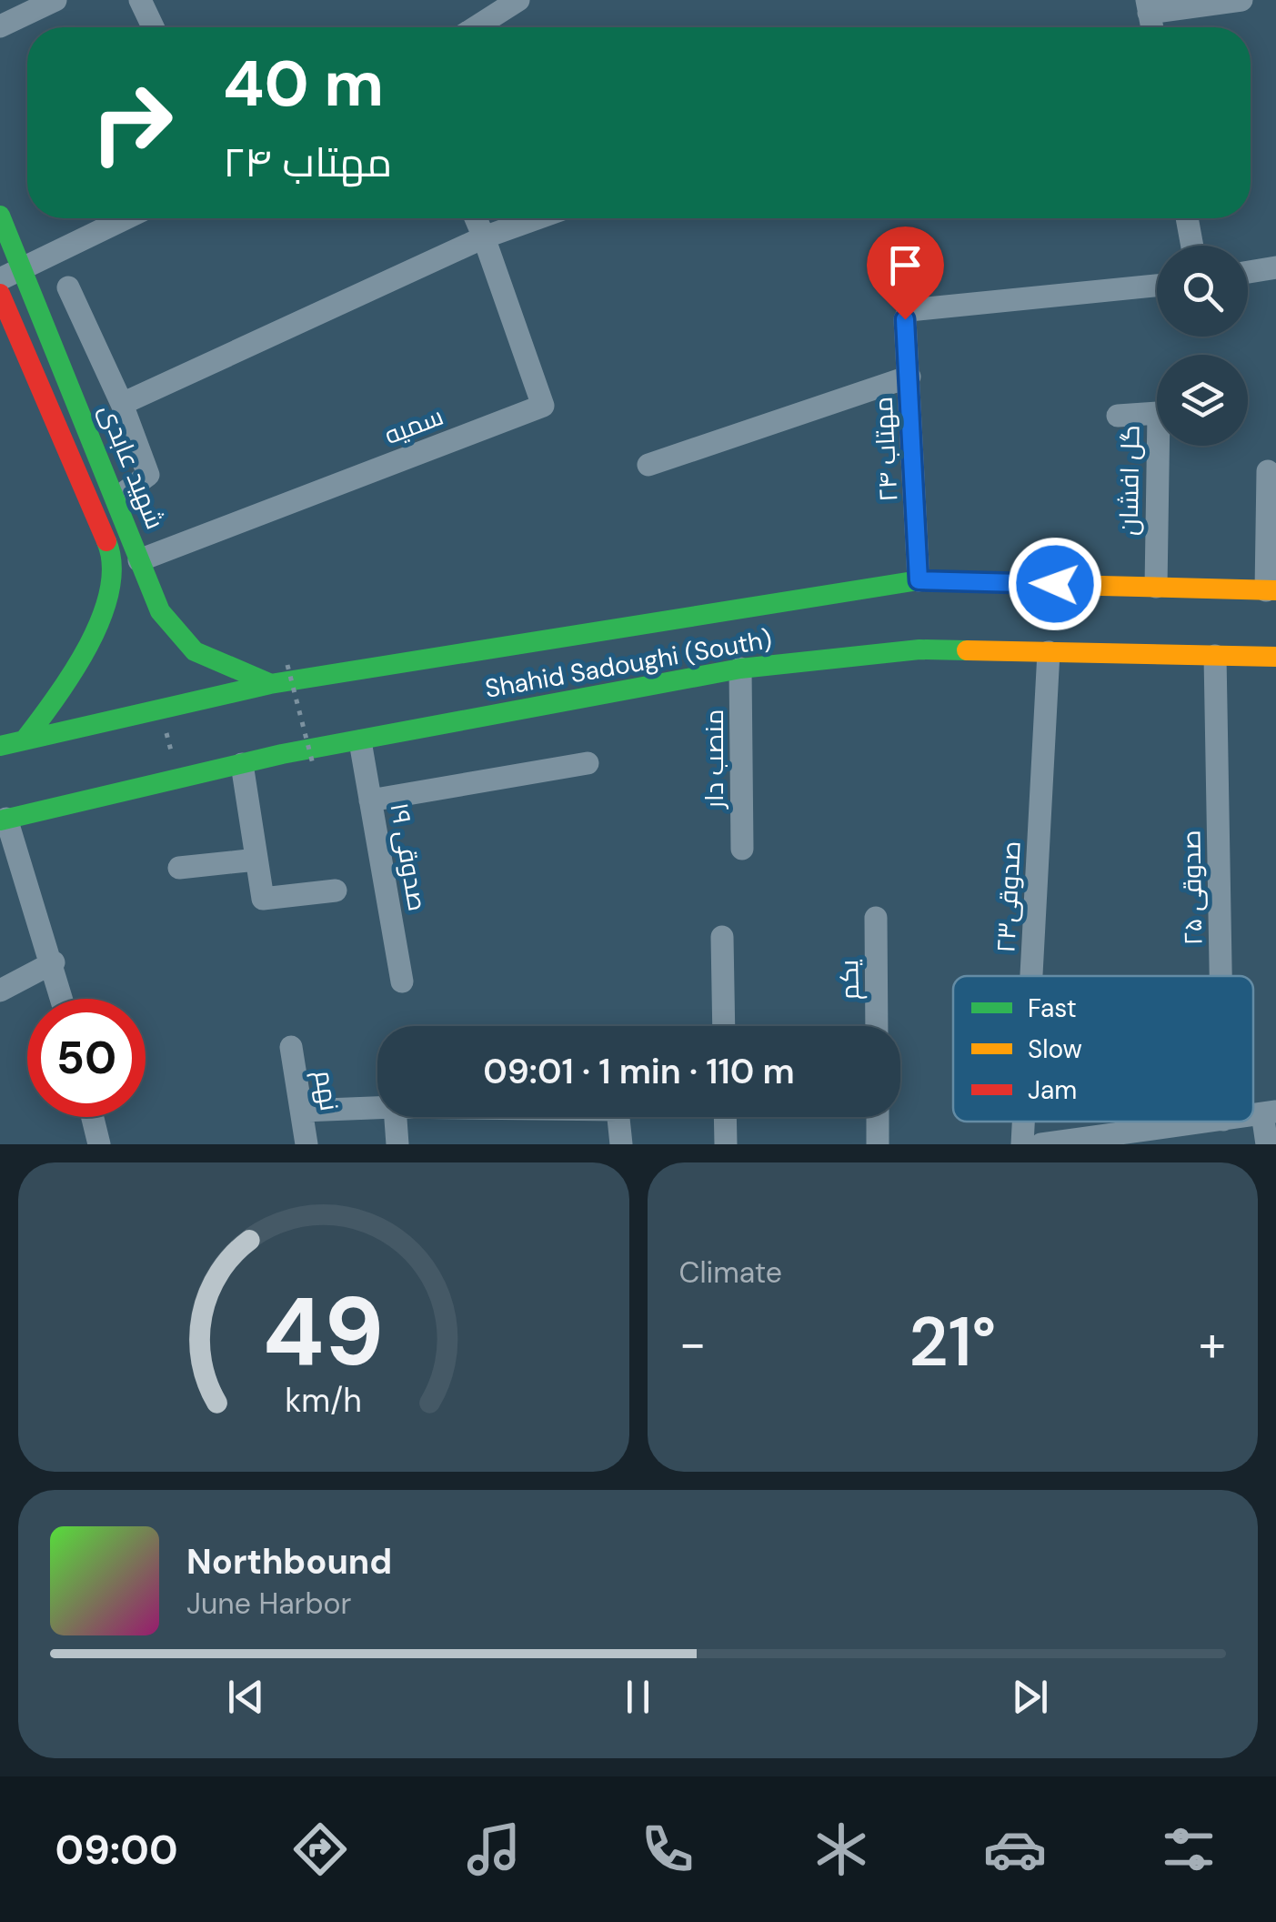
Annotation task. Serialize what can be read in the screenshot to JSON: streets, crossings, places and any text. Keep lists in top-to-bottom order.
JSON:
{
  "streets": {
    "main road": ["شهید عابدی", "Shahid Sadoughi (South)"],
    "street": [
      "سمیه",
      "مهتاب ۲۴",
      "گل افشان",
      "منصب دار",
      "صدوقی ۱۹",
      "صدوقی ۲۵",
      "صدوقی۲۳",
      "یکم",
      "نهم"
    ]
  },
  "crossings": [
    ["سمیه", "شهید عابدی"],
    ["مهتاب ۲۴", "Shahid Sadoughi (South)"],
    ["شهید عابدی", "Shahid Sadoughi (South)"],
    ["گل افشان", "Shahid Sadoughi (South)"],
    ["Shahid Sadoughi (South)", "منصب دار"],
    ["Shahid Sadoughi (South)", "صدوقی ۱۹"],
    ["Shahid Sadoughi (South)", "صدوقی ۲۵"],
    ["Shahid Sadoughi (South)", "صدوقی۲۳"]
  ],
  "legend": ["Fast", "Slow", "Jam"],
  "page": {
    "turn": ["40 m", "مهتاب ۲۴"],
    "limit": "50",
    "trip": "09:01 · 1 min · 110 m",
    "tile": "Climate",
    "heat": ["−", "21°", "+"],
    "song": ["Northbound", "June Harbor"],
    "tabs": "09:00",
    "gauge": ["49", "km/h"]
  }
}
